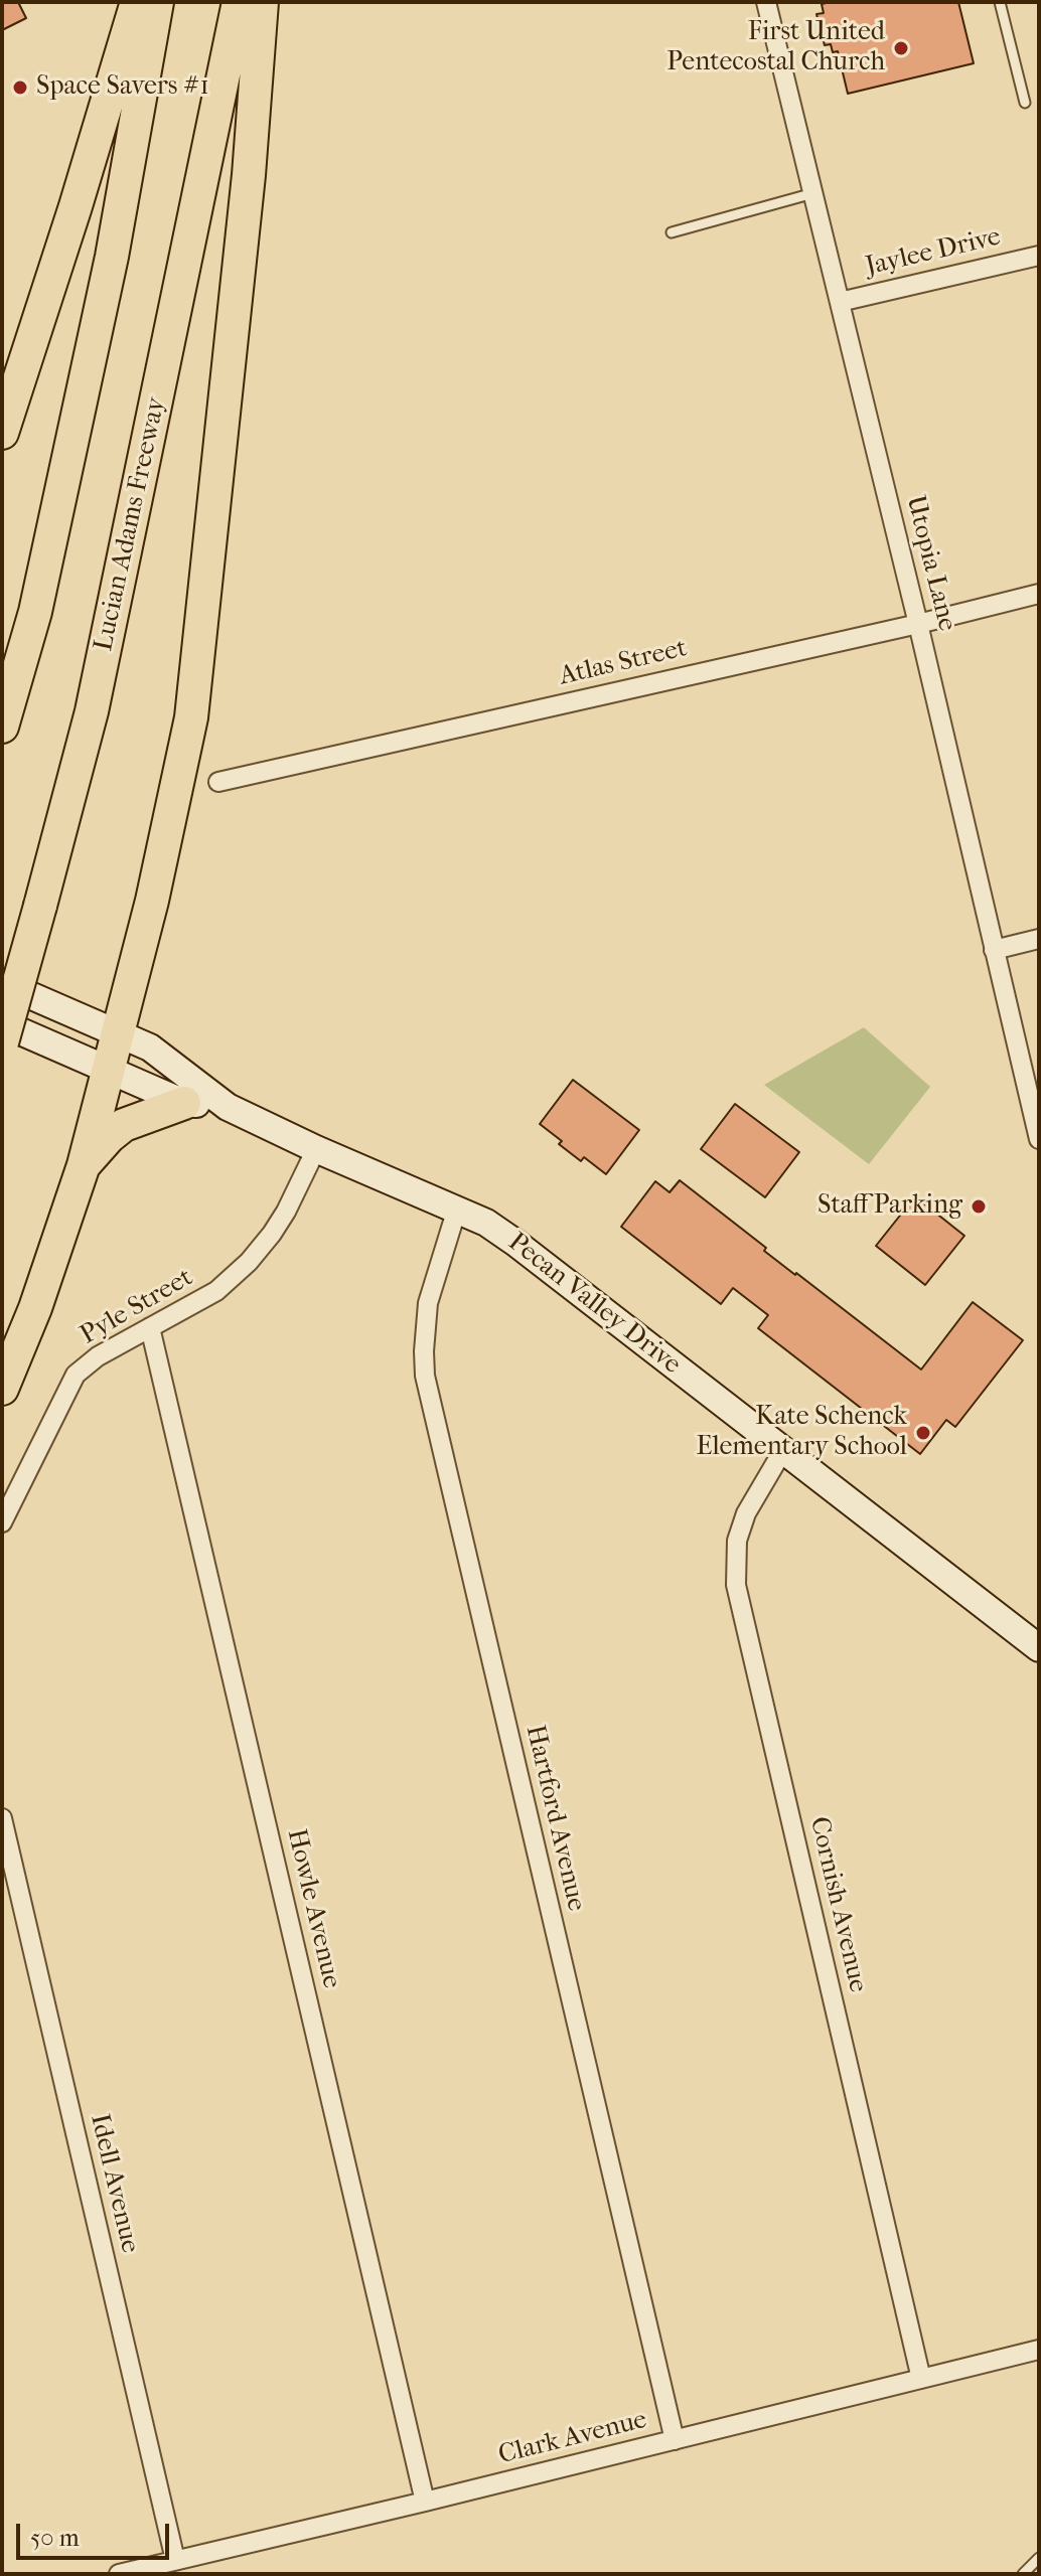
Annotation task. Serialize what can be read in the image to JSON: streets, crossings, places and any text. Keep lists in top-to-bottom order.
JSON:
{
  "streets": {
    "highway": ["Lucian Adams Freeway"],
    "main road": ["Pecan Valley Drive"],
    "street": [
      "Jaylee Drive",
      "Utopia Lane",
      "Atlas Street",
      "Pyle Street",
      "Hartford Avenue",
      "Cornish Avenue",
      "Howle Avenue",
      "Idell Avenue",
      "Clark Avenue"
    ]
  },
  "crossings": [
    ["Jaylee Drive", "Utopia Lane"],
    ["Utopia Lane", "Atlas Street"],
    ["Pecan Valley Drive", "Pyle Street"],
    ["Pecan Valley Drive", "Hartford Avenue"],
    ["Pecan Valley Drive", "Cornish Avenue"],
    ["Pyle Street", "Howle Avenue"],
    ["Hartford Avenue", "Clark Avenue"],
    ["Cornish Avenue", "Clark Avenue"],
    ["Howle Avenue", "Clark Avenue"],
    ["Idell Avenue", "Clark Avenue"]
  ],
  "places": [
    "First United Pentecostal Church",
    "Space Savers #1",
    "Staff Parking",
    "Kate Schenck Elementary School"
  ],
  "scale_bar": "50 m"
}
